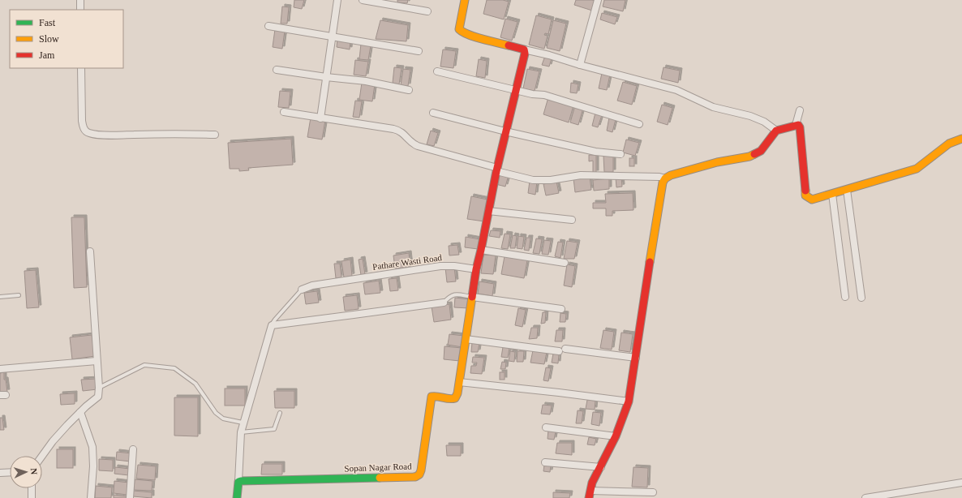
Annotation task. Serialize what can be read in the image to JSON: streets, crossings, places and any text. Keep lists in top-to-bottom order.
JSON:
{
  "streets": {
    "street": ["Pathare Wasti Road", "Sopan Nagar Road"]
  },
  "crossings": [
    ["Pathare Wasti Road", "Sopan Nagar Road"]
  ],
  "legend": ["Fast", "Slow", "Jam"],
  "north": "right"
}
